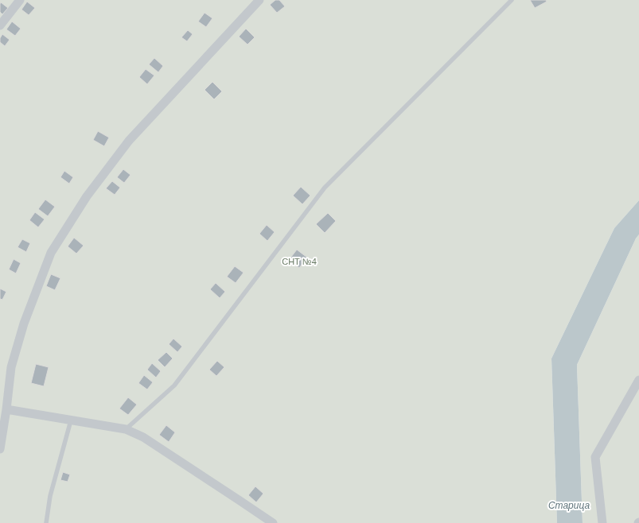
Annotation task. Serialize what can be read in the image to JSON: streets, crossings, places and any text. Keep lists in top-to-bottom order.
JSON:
{
  "water": ["Старица"],
  "parks": ["СНТ №4"]
}
